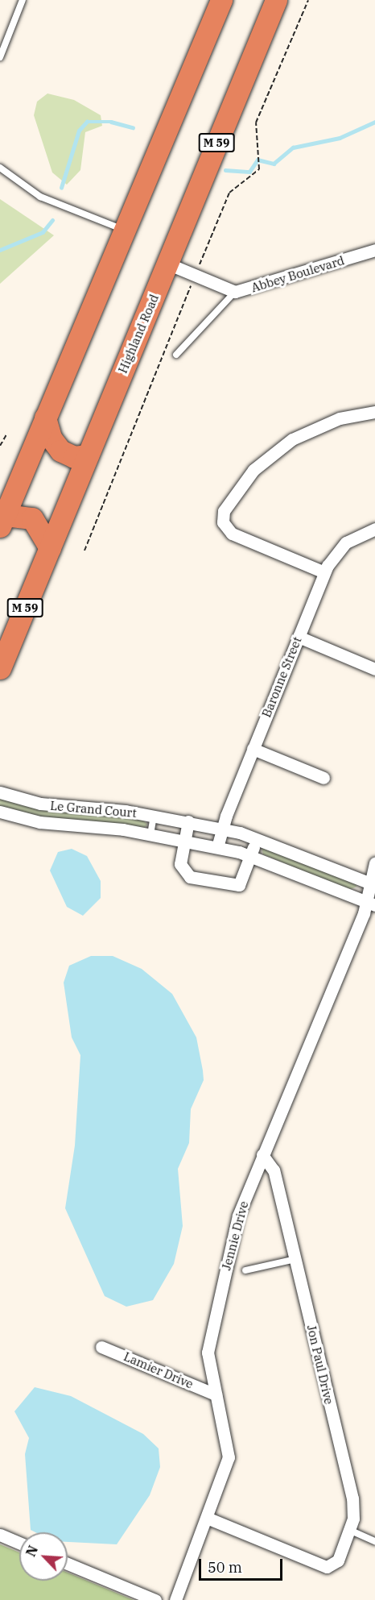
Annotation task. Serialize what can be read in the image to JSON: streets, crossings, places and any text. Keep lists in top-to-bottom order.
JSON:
{
  "streets": {
    "highway": ["M 59", "Highland Road"],
    "street": [
      "Abbey Boulevard",
      "Baronne Street",
      "Le Grand Court",
      "Jennie Drive",
      "Jon Paul Drive",
      "Lamier Drive"
    ]
  },
  "crossings": [
    ["Abbey Boulevard", "Highland Road"],
    ["Baronne Street", "Le Grand Court"],
    ["Le Grand Court", "Jennie Drive"],
    ["Jennie Drive", "Jon Paul Drive"],
    ["Jennie Drive", "Lamier Drive"]
  ],
  "scale_bar": "50 m",
  "north": "top left"
}
